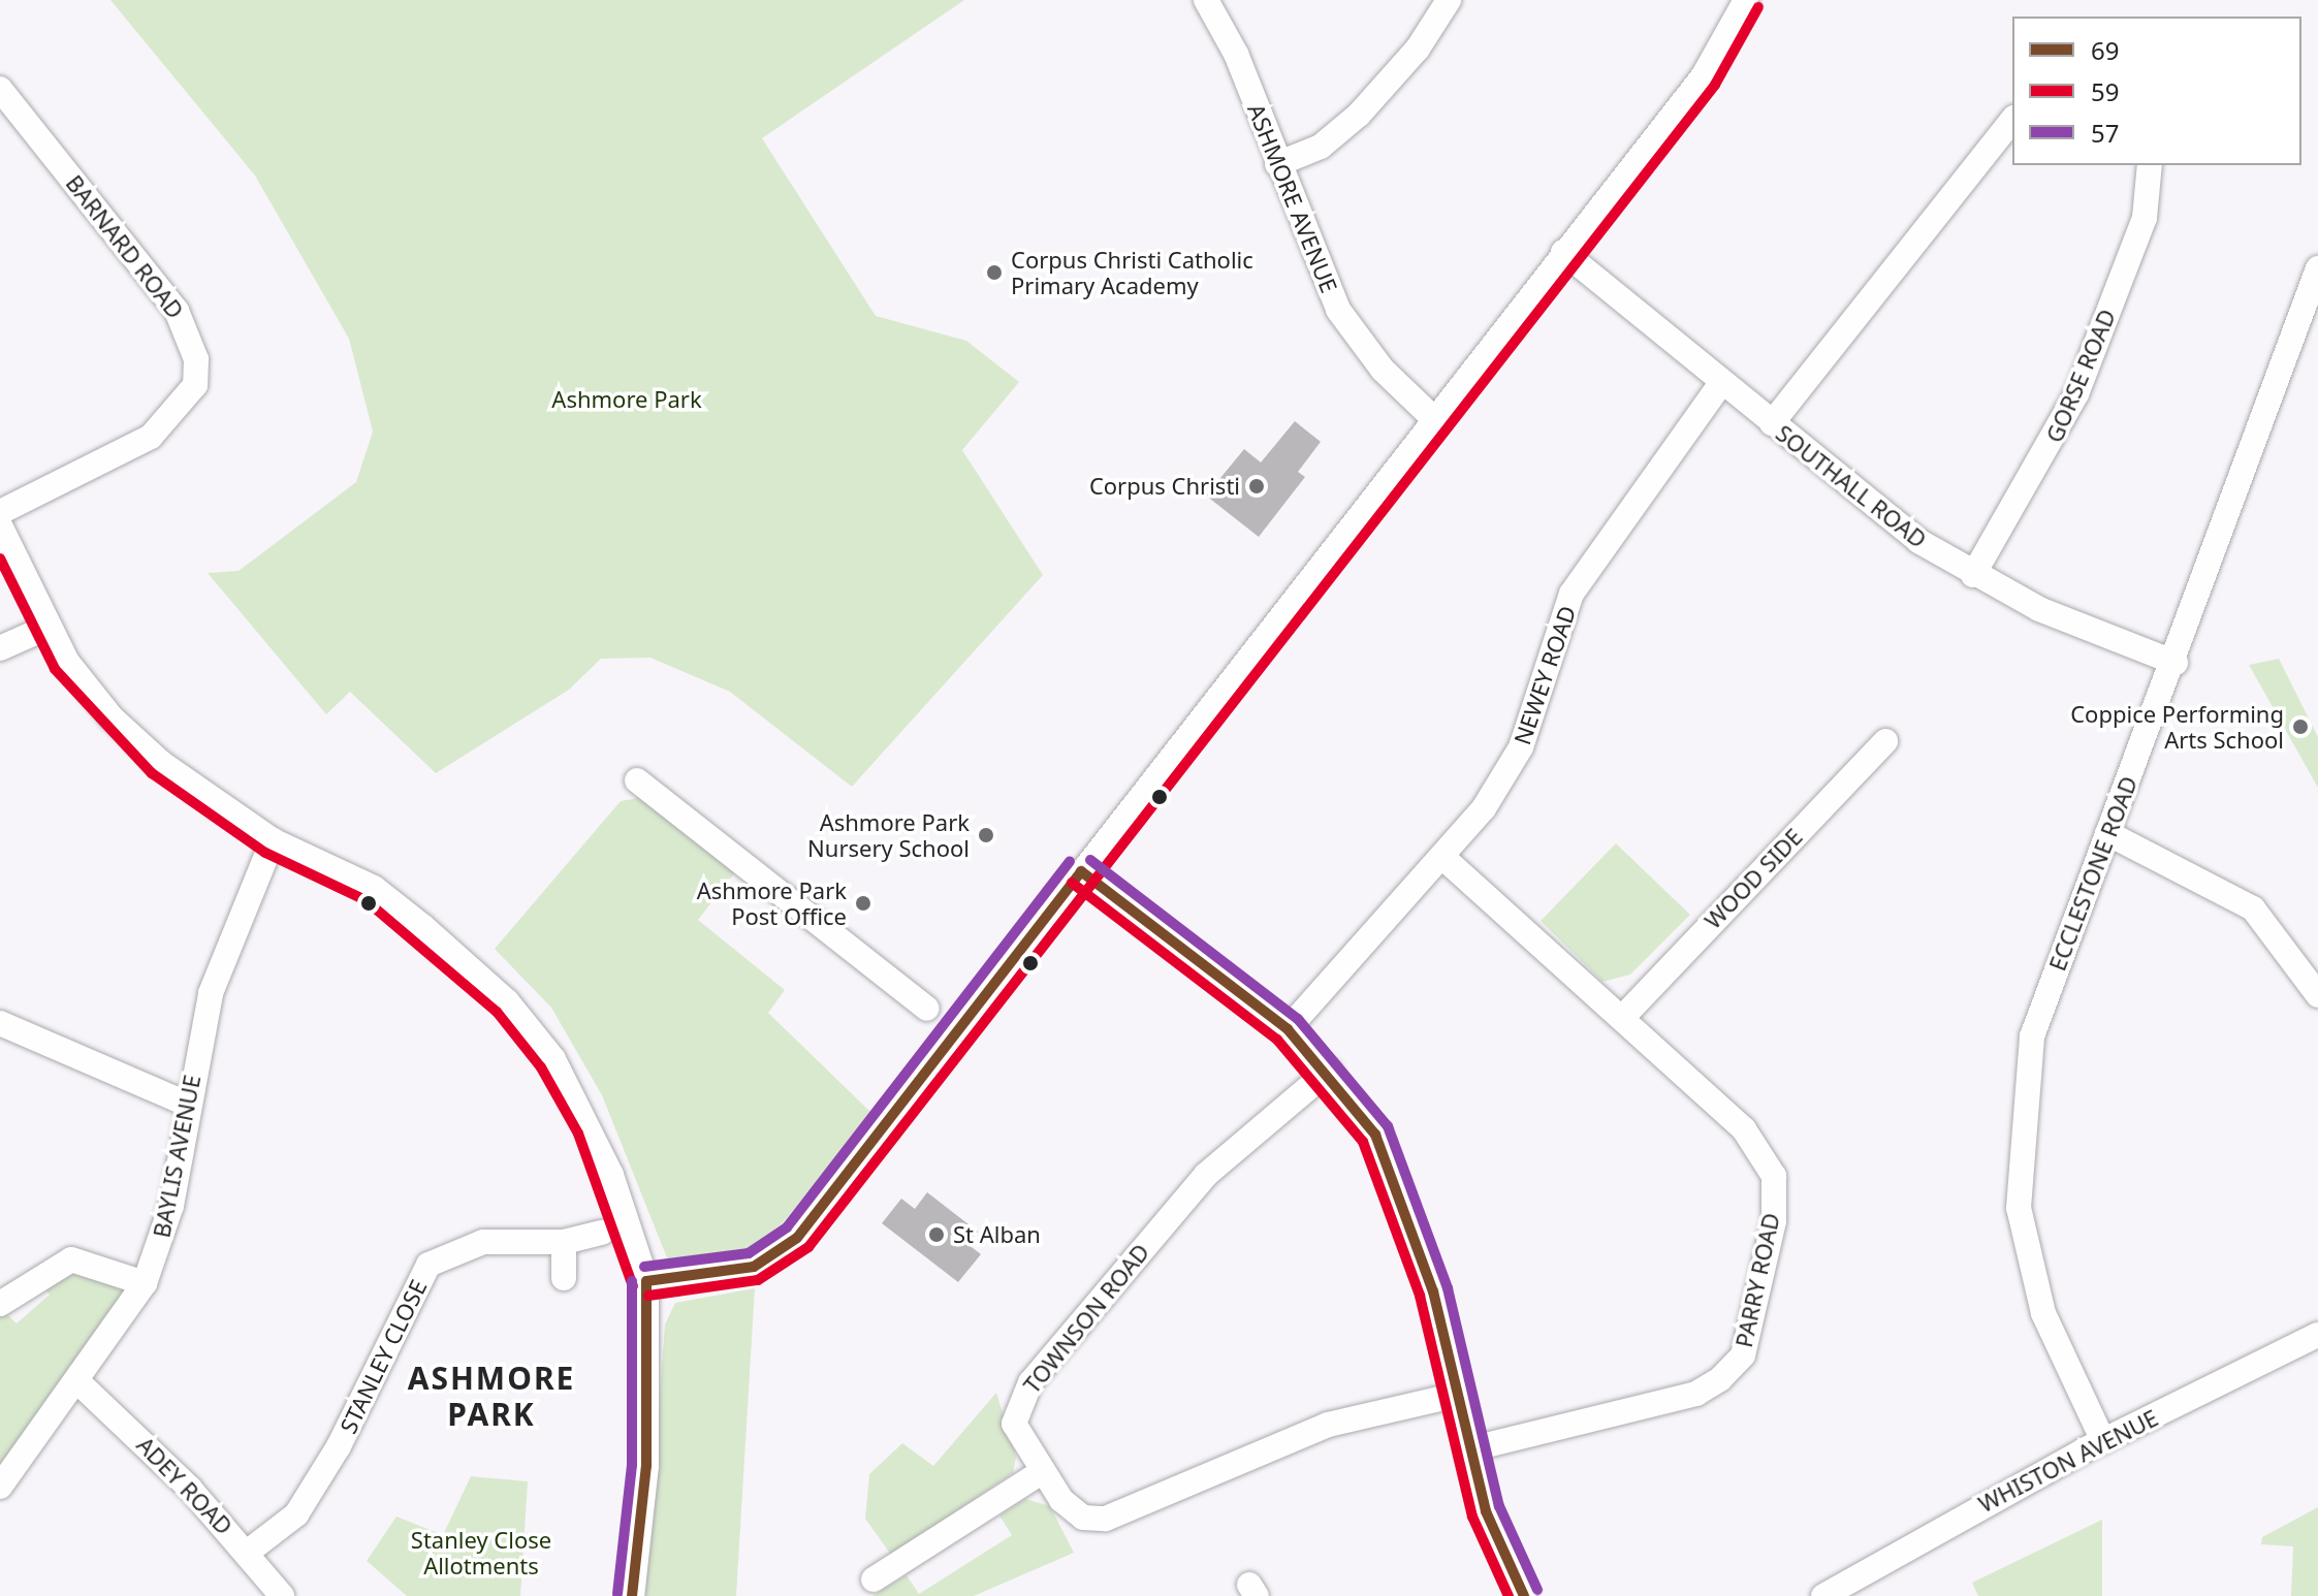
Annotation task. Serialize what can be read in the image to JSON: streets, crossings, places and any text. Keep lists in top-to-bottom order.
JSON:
{
  "streets": {
    "street": [
      "ASHMORE AVENUE",
      "BARNARD ROAD",
      "GORSE ROAD",
      "SOUTHALL ROAD",
      "NEWEY ROAD",
      "ECCLESTONE ROAD",
      "WOOD SIDE",
      "BAYLIS AVENUE",
      "PARRY ROAD",
      "TOWNSON ROAD",
      "STANLEY CLOSE",
      "WHISTON AVENUE",
      "ADEY ROAD"
    ]
  },
  "crossings": [
    ["GORSE ROAD", "SOUTHALL ROAD"],
    ["SOUTHALL ROAD", "NEWEY ROAD"],
    ["SOUTHALL ROAD", "ECCLESTONE ROAD"],
    ["NEWEY ROAD", "PARRY ROAD"],
    ["ECCLESTONE ROAD", "WHISTON AVENUE"],
    ["WOOD SIDE", "PARRY ROAD"],
    ["BAYLIS AVENUE", "ADEY ROAD"],
    ["STANLEY CLOSE", "ADEY ROAD"]
  ],
  "districts": ["ASHMORE PARK"],
  "parks": ["Ashmore Park", "Stanley Close Allotments"],
  "places": [
    "Corpus Christi Catholic Primary Academy",
    "Corpus Christi",
    "Coppice Performing Arts School",
    "Ashmore Park Nursery School",
    "Ashmore Park Post Office",
    "St Alban"
  ],
  "lines": ["transit line 59", "transit line 57", "transit line 69"],
  "legend": ["69", "59", "57"]
}
